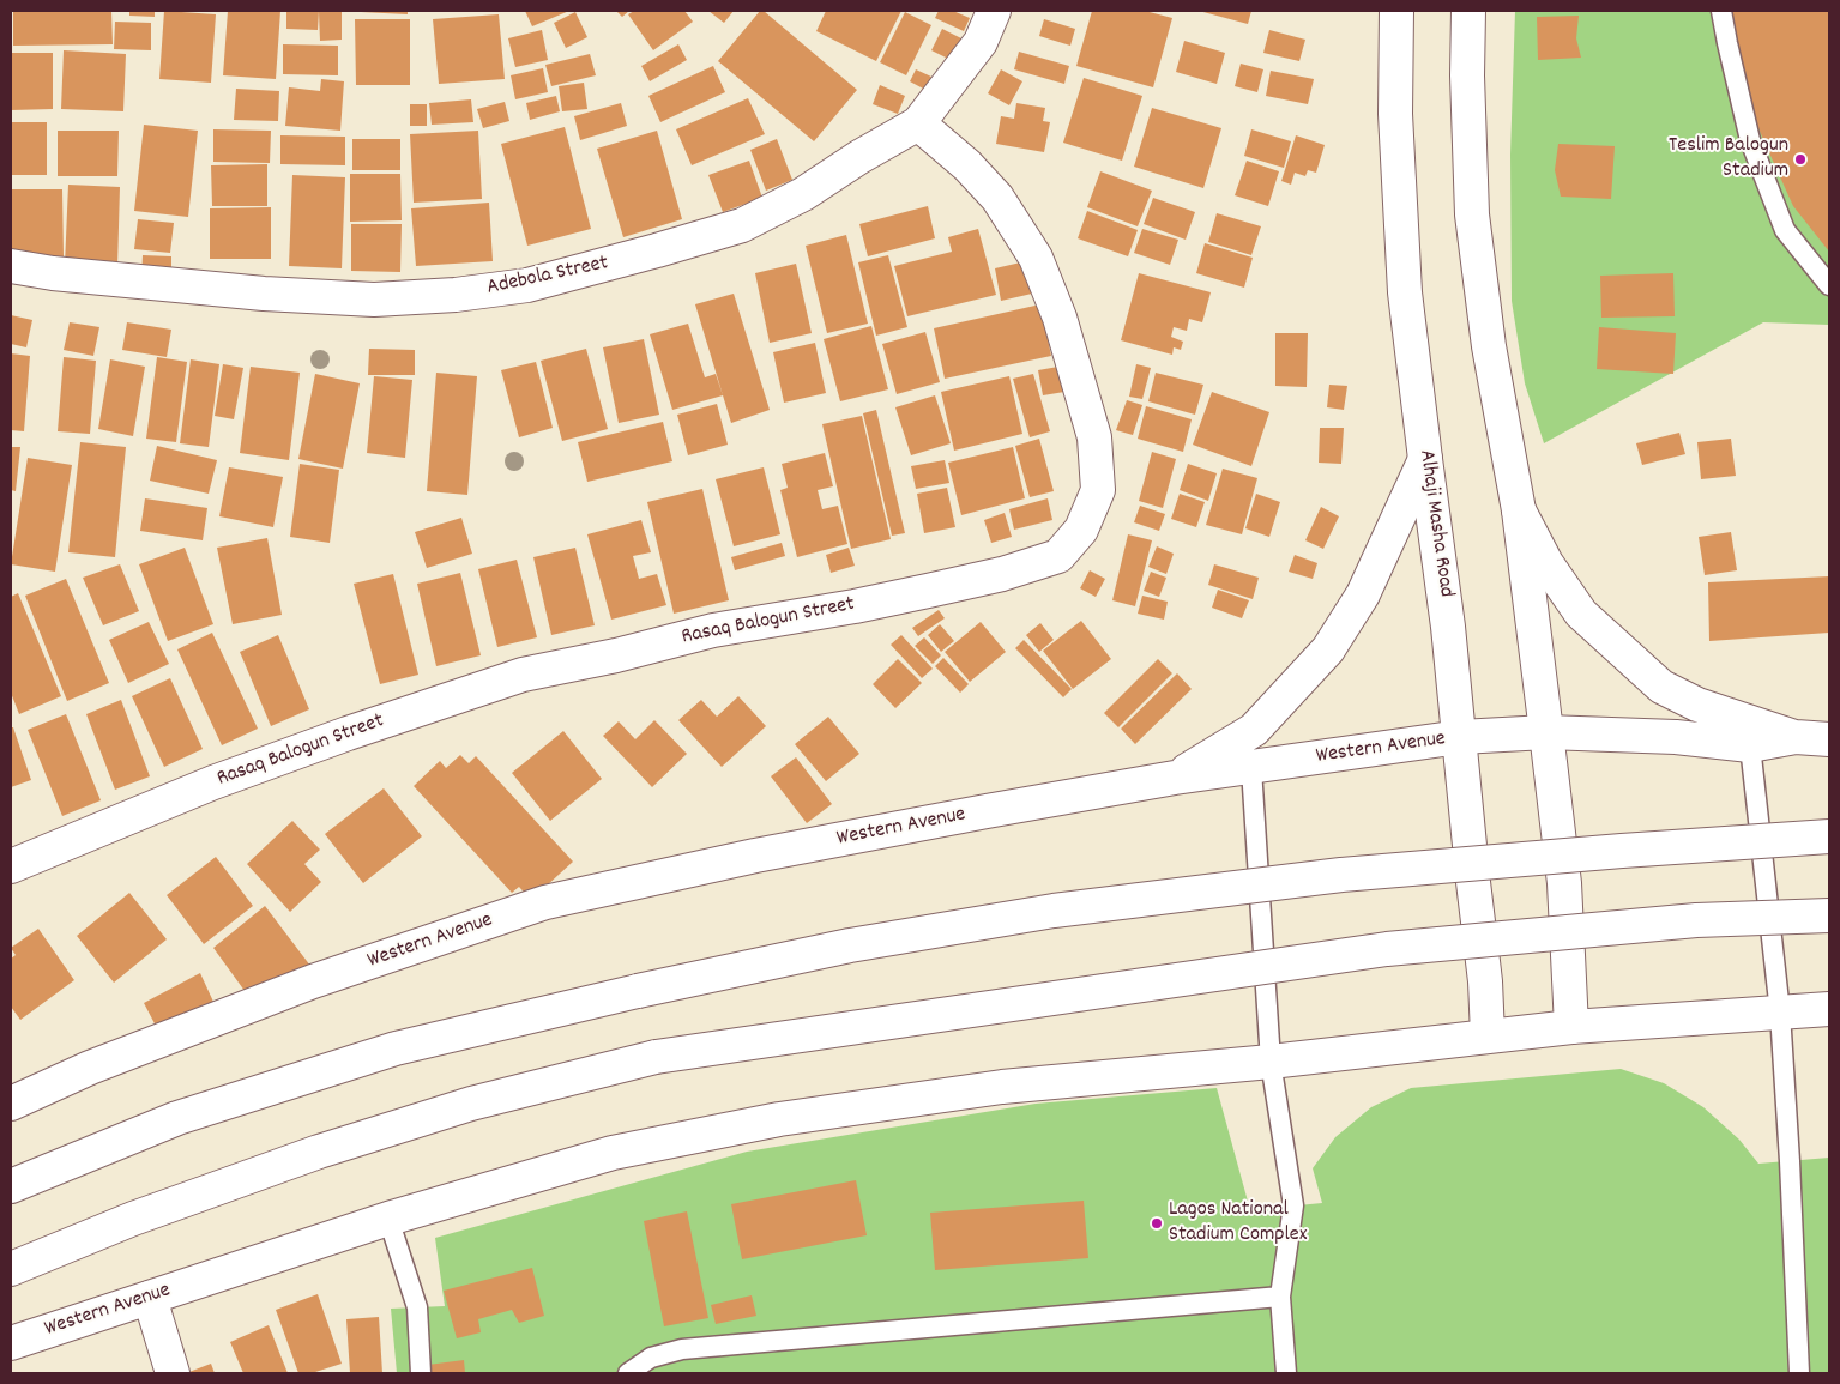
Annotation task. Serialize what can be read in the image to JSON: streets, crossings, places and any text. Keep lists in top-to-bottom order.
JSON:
{
  "streets": {
    "main road": [
      "Adebola Street",
      "Alhaji Masha Road",
      "Rasaq Balogun Street",
      "Western Avenue"
    ]
  },
  "crossings": [
    ["Adebola Street", "Rasaq Balogun Street"],
    ["Alhaji Masha Road", "Western Avenue"]
  ],
  "places": ["Teslim Balogun Stadium", "Lagos National Stadium Complex"]
}
